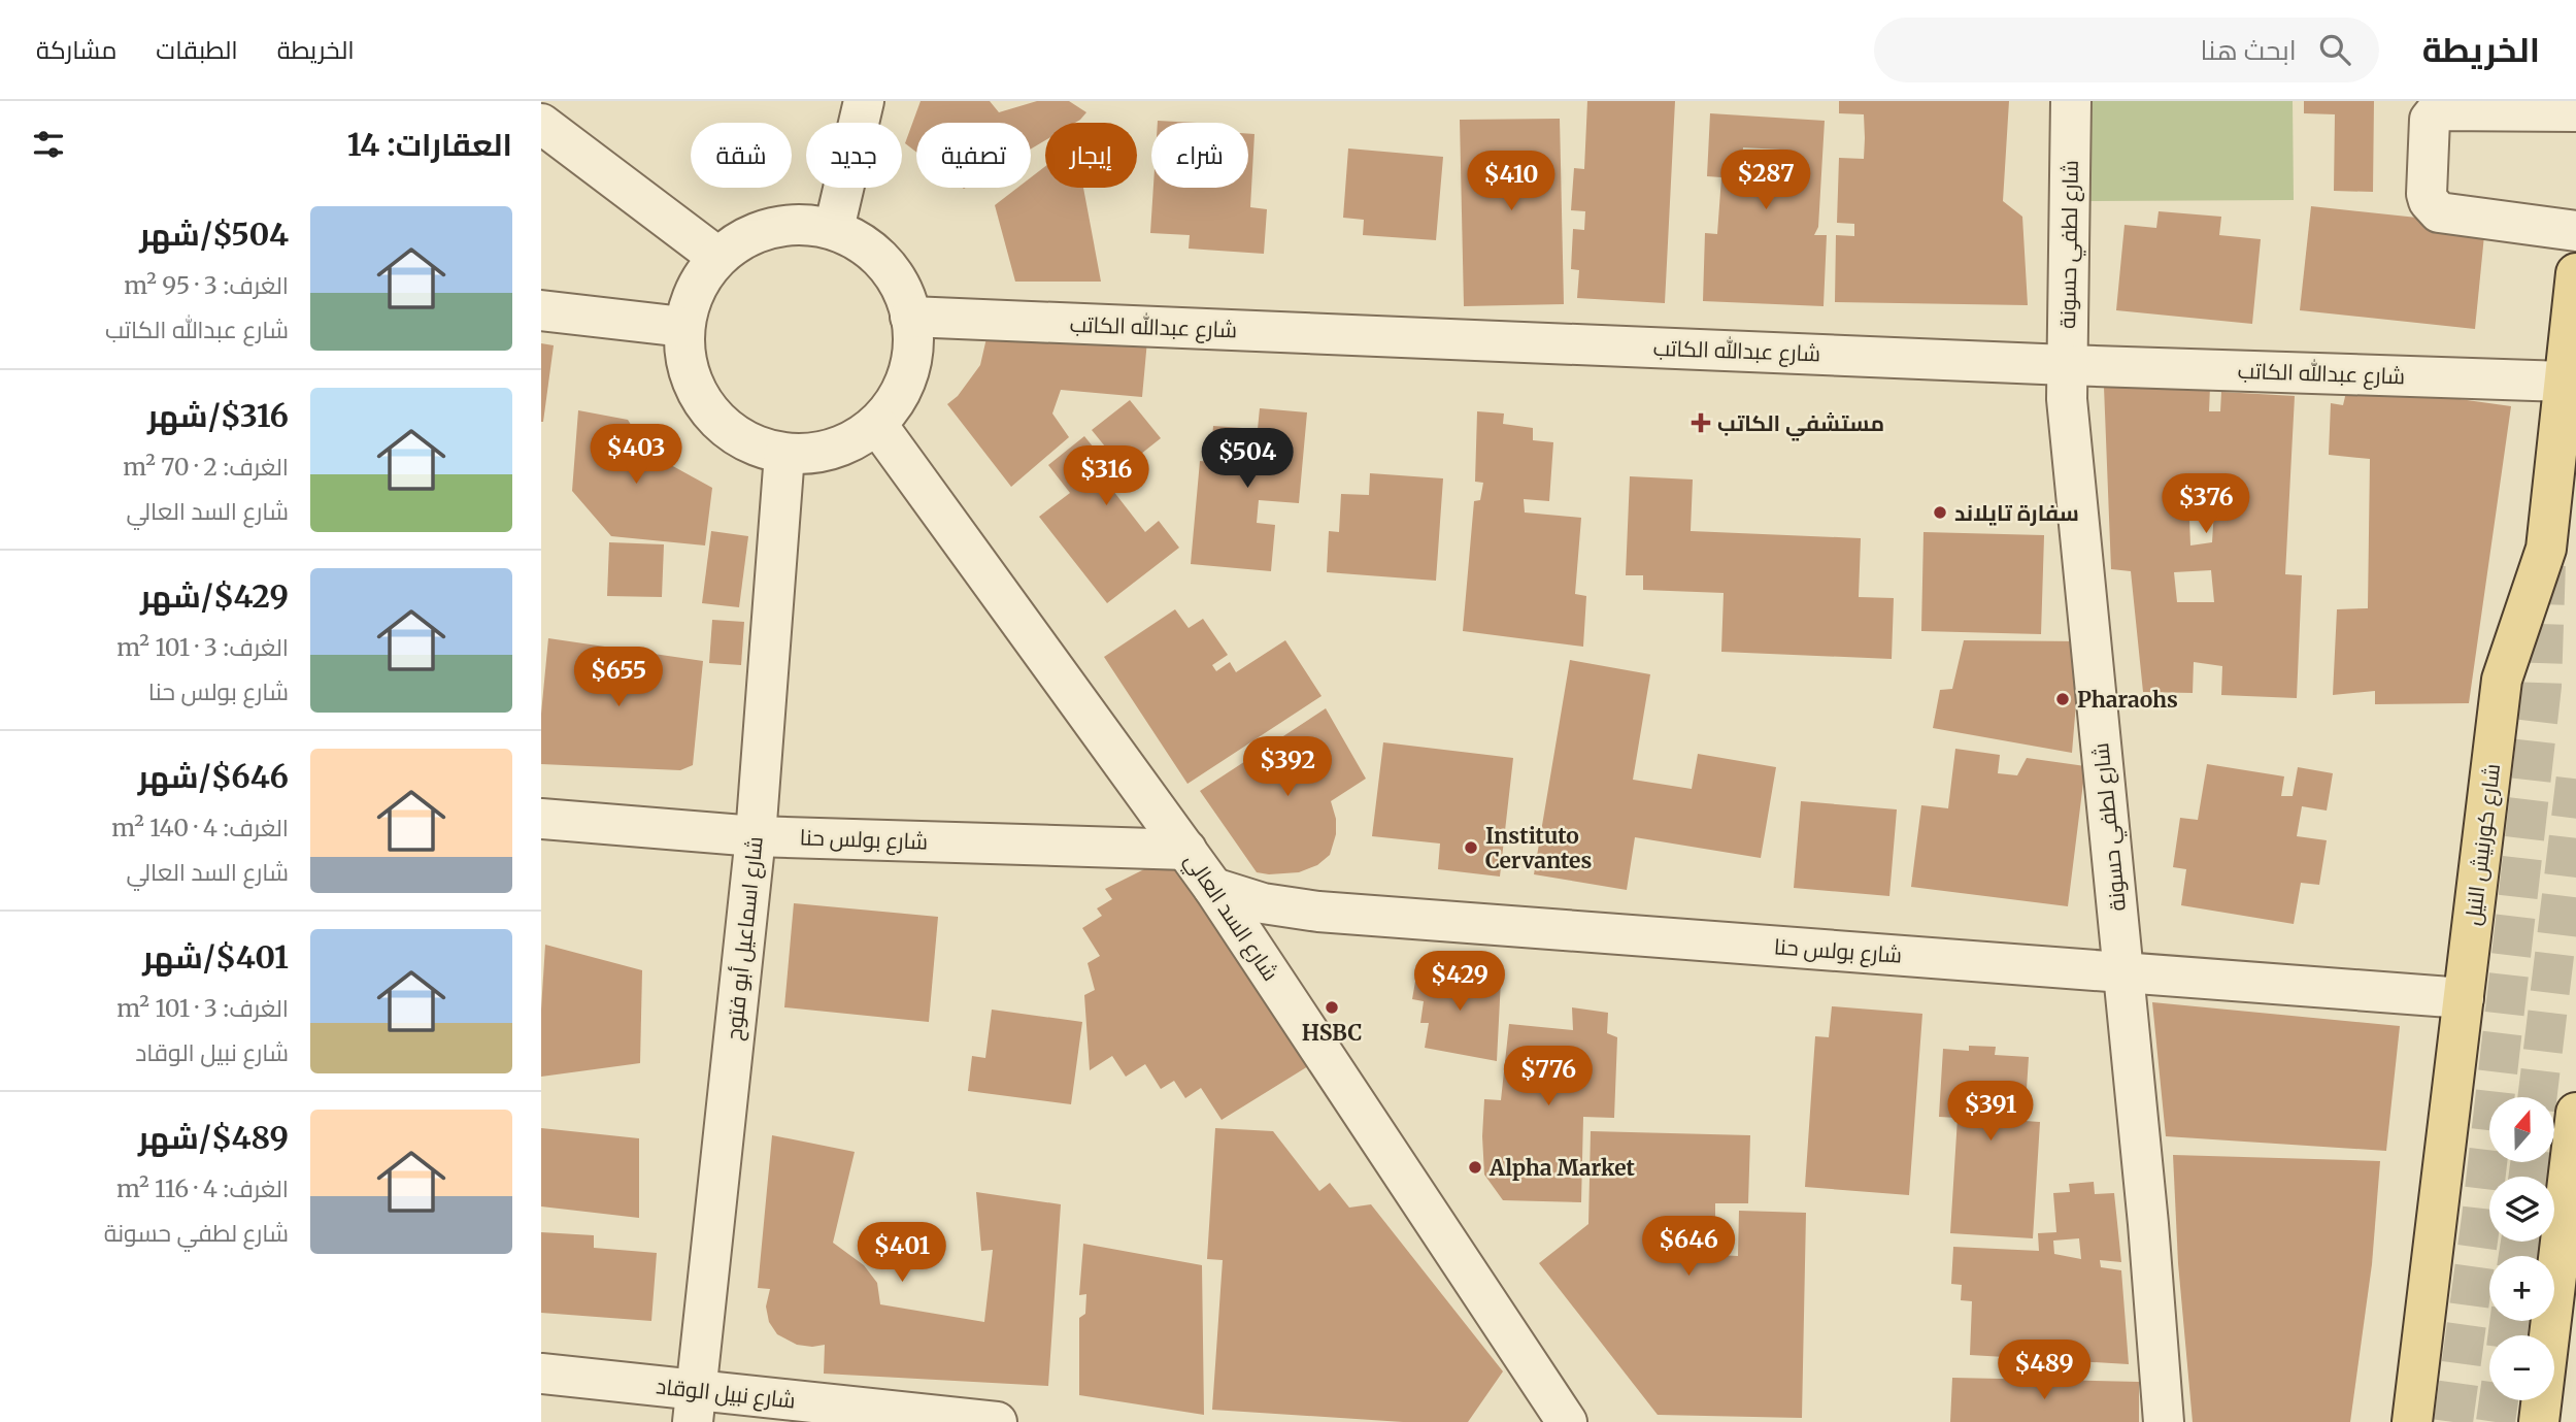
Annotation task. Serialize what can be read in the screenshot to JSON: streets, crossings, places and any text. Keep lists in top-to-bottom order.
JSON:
{
  "streets": {
    "main road": ["شارع كورنيش النيل"],
    "street": [
      "شارع لطفي حسونة",
      "شارع عبدالله الكاتب",
      "شارع بولس حنا",
      "شارع السد العالي",
      "شارع اسماعيل أبو فتوح",
      "شارع نبيل الوقاد"
    ]
  },
  "crossings": [
    ["شارع لطفي حسونة", "شارع عبدالله الكاتب"],
    ["شارع لطفي حسونة", "شارع بولس حنا"],
    ["شارع عبدالله الكاتب", "شارع كورنيش النيل"],
    ["شارع عبدالله الكاتب", "شارع السد العالي"],
    ["شارع عبدالله الكاتب", "شارع اسماعيل أبو فتوح"],
    ["شارع بولس حنا", "شارع كورنيش النيل"],
    ["شارع بولس حنا", "شارع السد العالي"],
    ["شارع بولس حنا", "شارع اسماعيل أبو فتوح"],
    ["شارع السد العالي", "شارع اسماعيل أبو فتوح"],
    ["شارع اسماعيل أبو فتوح", "شارع نبيل الوقاد"]
  ],
  "places": {
    "health": ["مستشفي الكاتب"],
    "other": [
      "سفارة تايلاند",
      "Pharaohs",
      "Instituto Cervantes",
      "HSBC",
      "Alpha Market"
    ]
  },
  "north": "top",
  "page": {
    "header": "الخريطة",
    "search": "ابحث هنا",
    "nav": ["الخريطة", "الطبقات", "مشاركة"],
    "heading": "العقارات: 14",
    "chip": [
      "شراء",
      "إيجار",
      "تصفية",
      "جديد",
      "شقة"
    ],
    "price": [
      "$287",
      "$410",
      "$403",
      "$504",
      "$316",
      "$376",
      "$655",
      "$392",
      "$429",
      "$776",
      "$391",
      "$646",
      "$401",
      "$489"
    ],
    "list": [
      {
        "name": "$504/شهر",
        "note": "الغرف: 3 · 95 m² · شارع عبدالله الكاتب"
      },
      {
        "name": "$316/شهر",
        "note": "الغرف: 2 · 70 m² · شارع السد العالي"
      },
      {
        "name": "$429/شهر",
        "note": "الغرف: 3 · 101 m² · شارع بولس حنا"
      },
      {
        "name": "$646/شهر",
        "note": "الغرف: 4 · 140 m² · شارع السد العالي"
      },
      {
        "name": "$401/شهر",
        "note": "الغرف: 3 · 101 m² · شارع نبيل الوقاد"
      },
      {
        "name": "$489/شهر",
        "note": "الغرف: 4 · 116 m² · شارع لطفي حسونة"
      }
    ],
    "map_buttons": ["+", "−"]
  }
}
